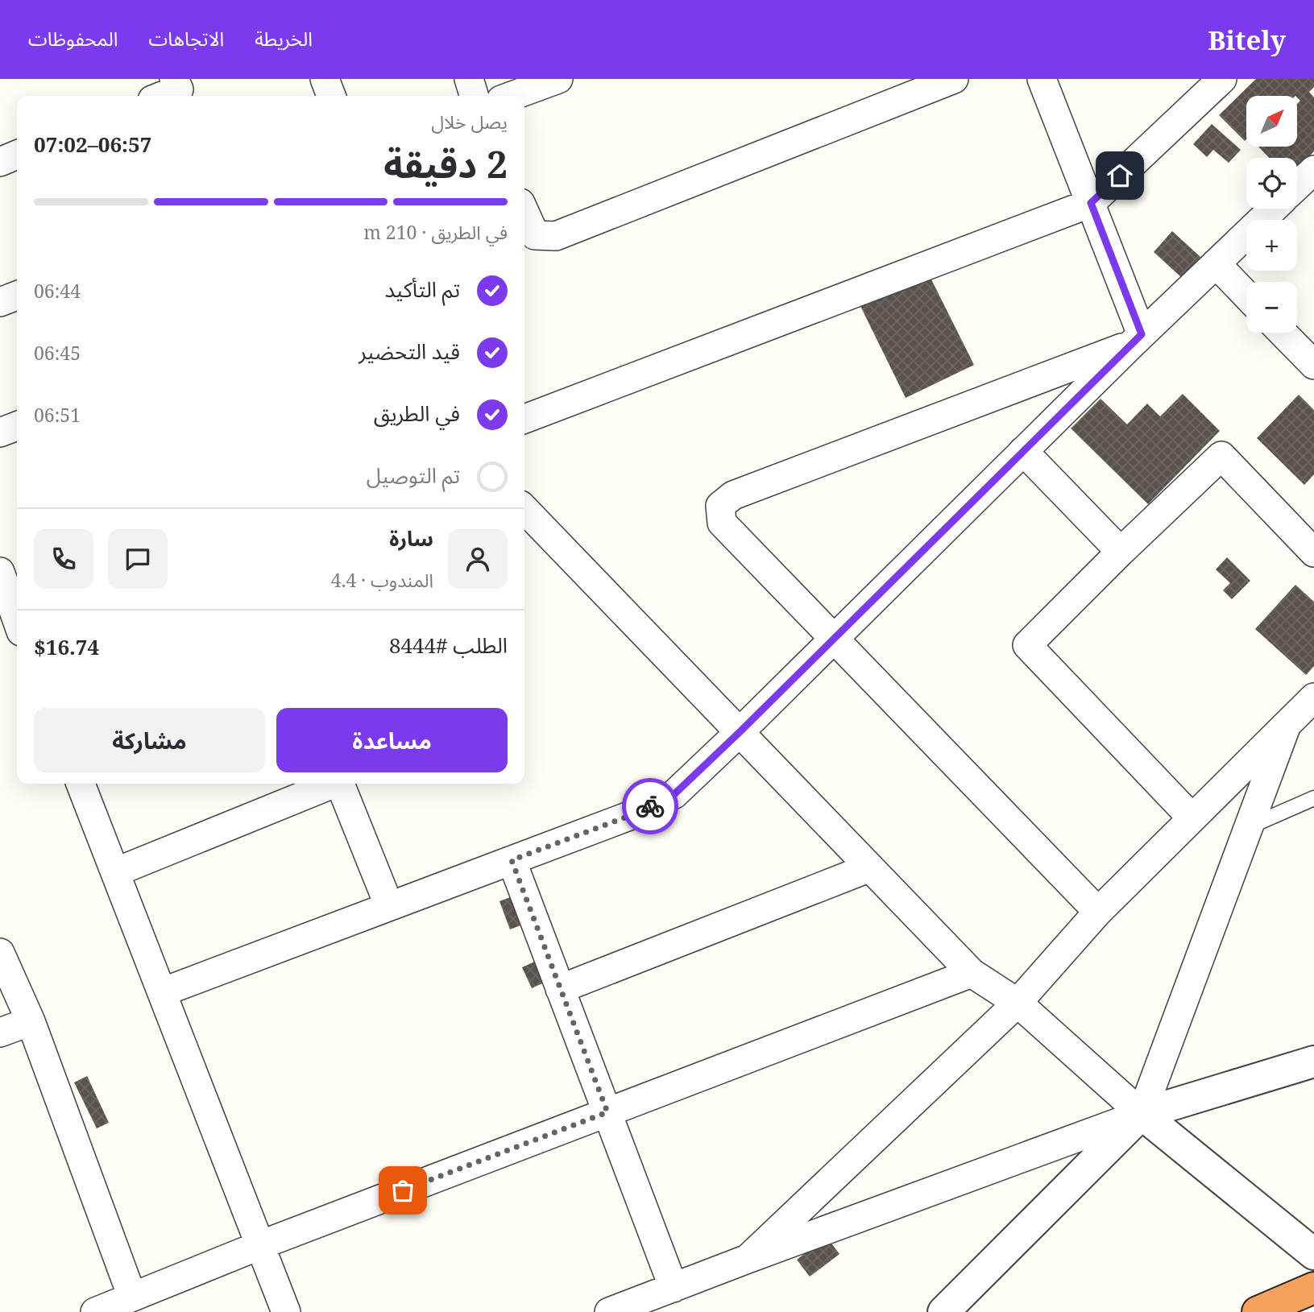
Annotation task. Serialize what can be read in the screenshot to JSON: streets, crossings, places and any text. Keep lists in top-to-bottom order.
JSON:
{
  "north": "top right",
  "page": {
    "header": "Bitely",
    "nav": ["الخريطة", "الاتجاهات", "المحفوظات"],
    "map_buttons": ["+", "−"],
    "heading": ["2 دقيقة", "يصل خلال", "06:57–07:02"],
    "panel": [
      "سارة",
      "المندوب · 4.4",
      "الطلب #8444",
      "$16.74"
    ],
    "bar": "في الطريق · 210 m",
    "list": [
      ["تم التأكيد", "06:44"],
      ["قيد التحضير", "06:45"],
      ["في الطريق", "06:51"],
      "تم التوصيل"
    ],
    "buttons": ["مساعدة", "مشاركة"]
  }
}
